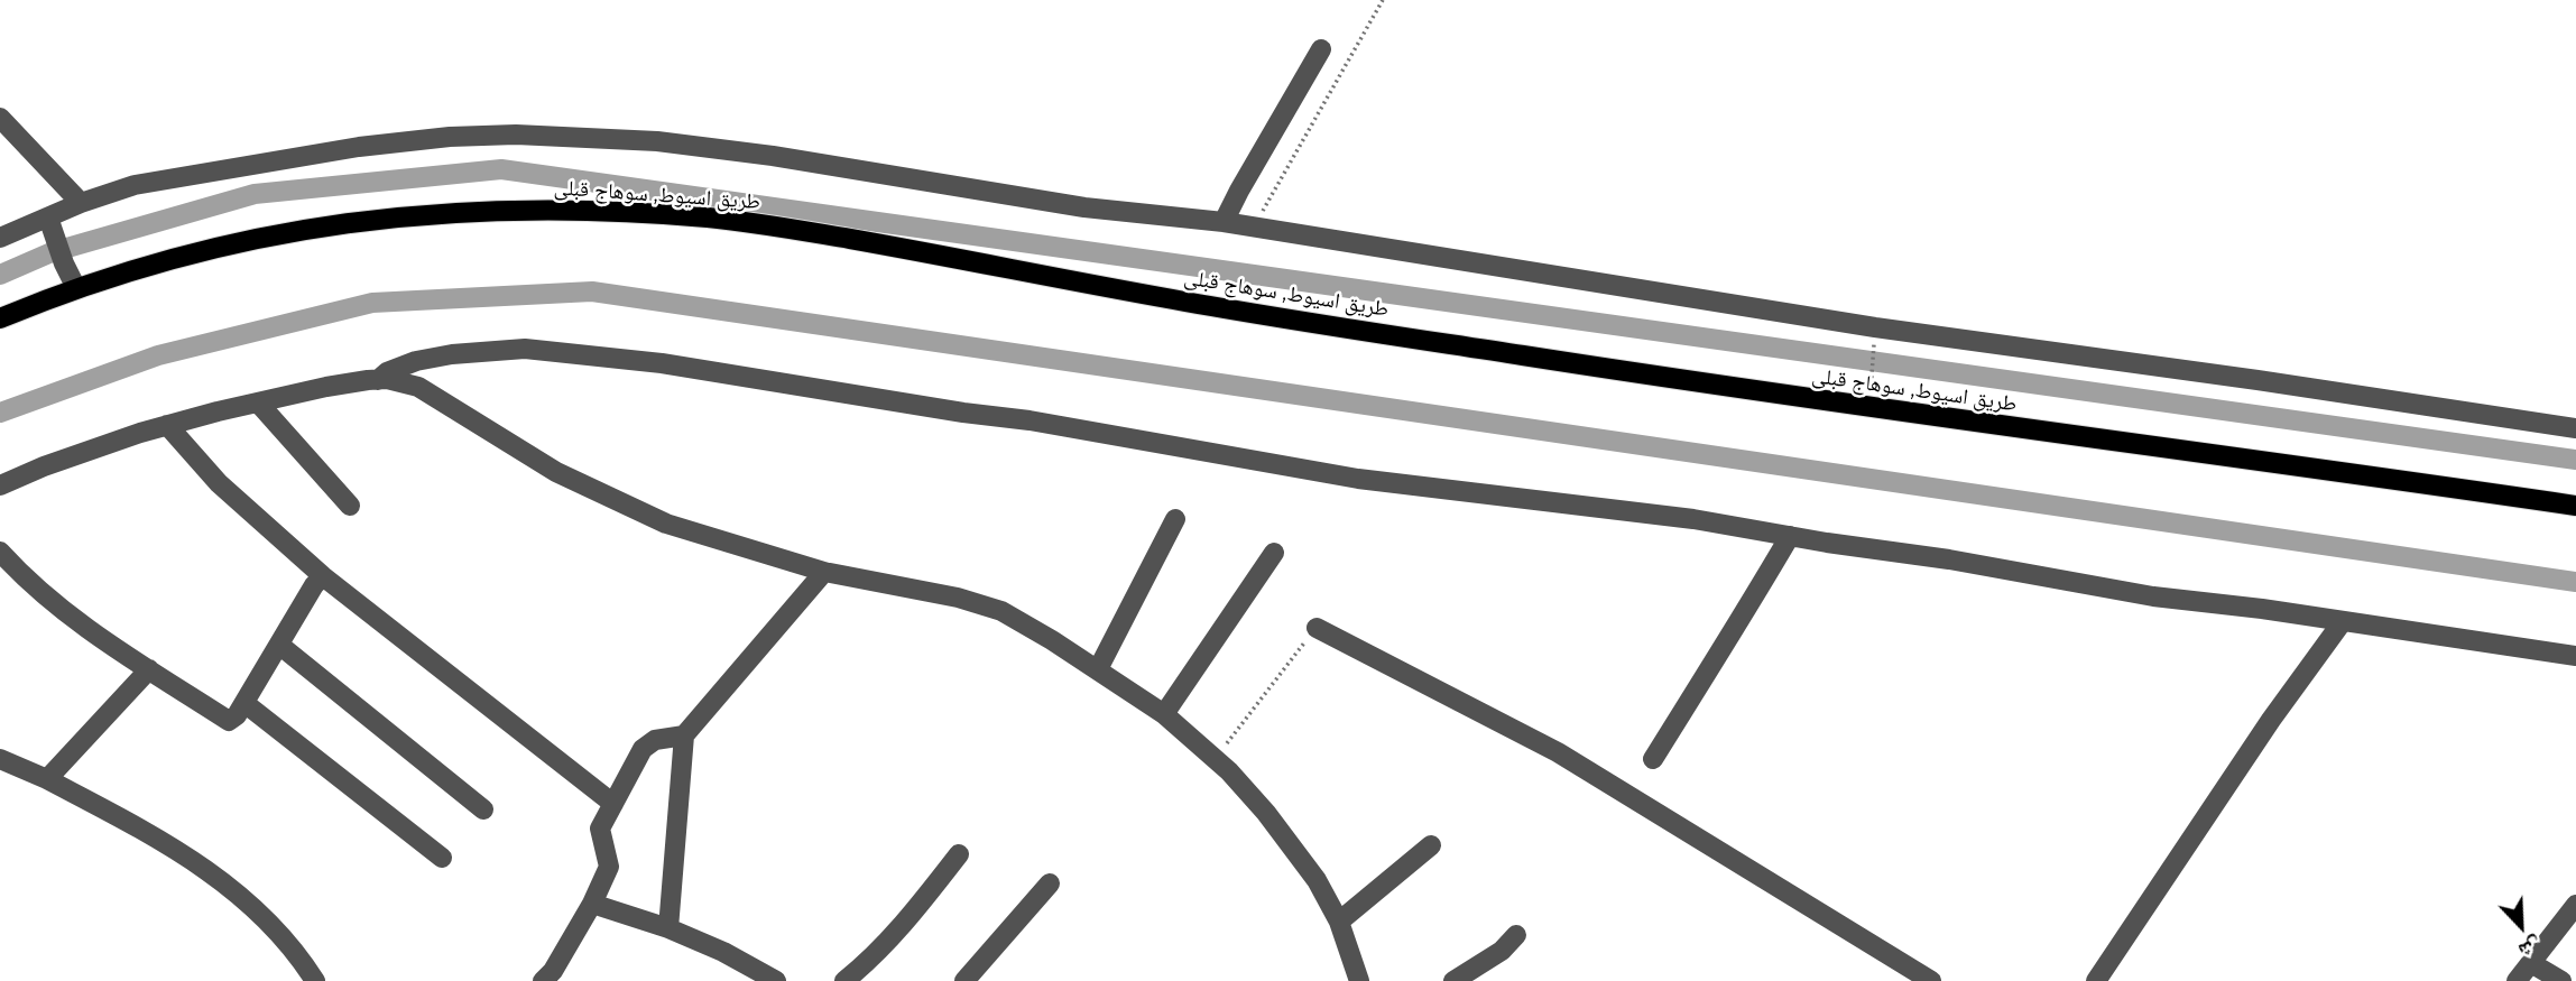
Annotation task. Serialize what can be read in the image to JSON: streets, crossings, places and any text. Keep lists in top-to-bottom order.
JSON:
{
  "streets": {
    "main road": ["طريق اسيوط, سوهاج قبلى"]
  },
  "north": "bottom right"
}
